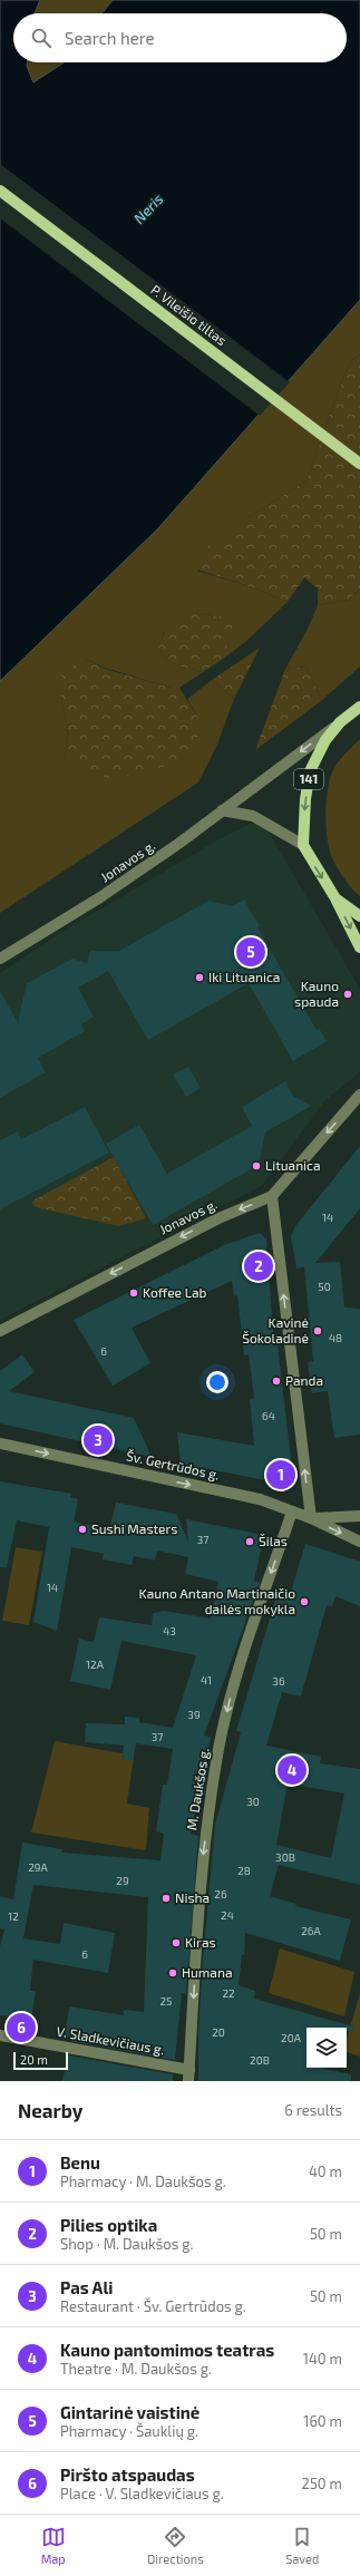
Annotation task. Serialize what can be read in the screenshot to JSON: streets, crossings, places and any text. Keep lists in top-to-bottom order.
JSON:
{
  "streets": {
    "main road": ["P. Vileišio tiltas", "141"],
    "street": [
      "Jonavos g.",
      "Šv. Gertrūdos g.",
      "M. Daukšos g.",
      "V. Sladkevičiaus g."
    ]
  },
  "crossings": [
    ["141", "Jonavos g."],
    ["Šv. Gertrūdos g.", "M. Daukšos g."],
    ["M. Daukšos g.", "V. Sladkevičiaus g."]
  ],
  "one_way": ["Jonavos g.", "Šv. Gertrūdos g.", "M. Daukšos g."],
  "water": ["Neris"],
  "places": [
    "Iki Lituanica",
    "Kauno spauda",
    "Lituanica",
    "Koffee Lab",
    "Kavinė Šokoladinė",
    "Panda",
    "Sushi Masters",
    "Šilas",
    "Kauno Antano Martinaičio dailės mokykla",
    "Nisha",
    "Kiras",
    "Humana"
  ],
  "house_numbers": [
    "14",
    "50",
    "48",
    "6",
    "64",
    "37",
    "14",
    "43",
    "12A",
    "41",
    "36",
    "39",
    "37",
    "30",
    "30B",
    "29A",
    "28",
    "29",
    "26",
    "24",
    "12",
    "26A",
    "6",
    "22",
    "25",
    "20",
    "20A",
    "20B"
  ],
  "scale_bar": "20 m",
  "page": {
    "search": "Search here",
    "pins": [
      "5",
      "2",
      "3",
      "1",
      "4",
      "6"
    ],
    "scale": "20 m",
    "heading": ["Nearby", "6 results"],
    "list": [
      {
        "mark": "1",
        "name": "Benu",
        "note": "Pharmacy · M. Daukšos g.",
        "value": "40 m"
      },
      {
        "mark": "2",
        "name": "Pilies optika",
        "note": "Shop · M. Daukšos g.",
        "value": "50 m"
      },
      {
        "mark": "3",
        "name": "Pas Ali",
        "note": "Restaurant · Šv. Gertrūdos g.",
        "value": "50 m"
      },
      {
        "mark": "4",
        "name": "Kauno pantomimos teatras",
        "note": "Theatre · M. Daukšos g.",
        "value": "140 m"
      },
      {
        "mark": "5",
        "name": "Gintarinė vaistinė",
        "note": "Pharmacy · Šauklių g.",
        "value": "160 m"
      },
      {
        "mark": "6",
        "name": "Piršto atspaudas",
        "note": "Place · V. Sladkevičiaus g.",
        "value": "250 m"
      }
    ],
    "nav": ["Map", "Directions", "Saved"]
  }
}
